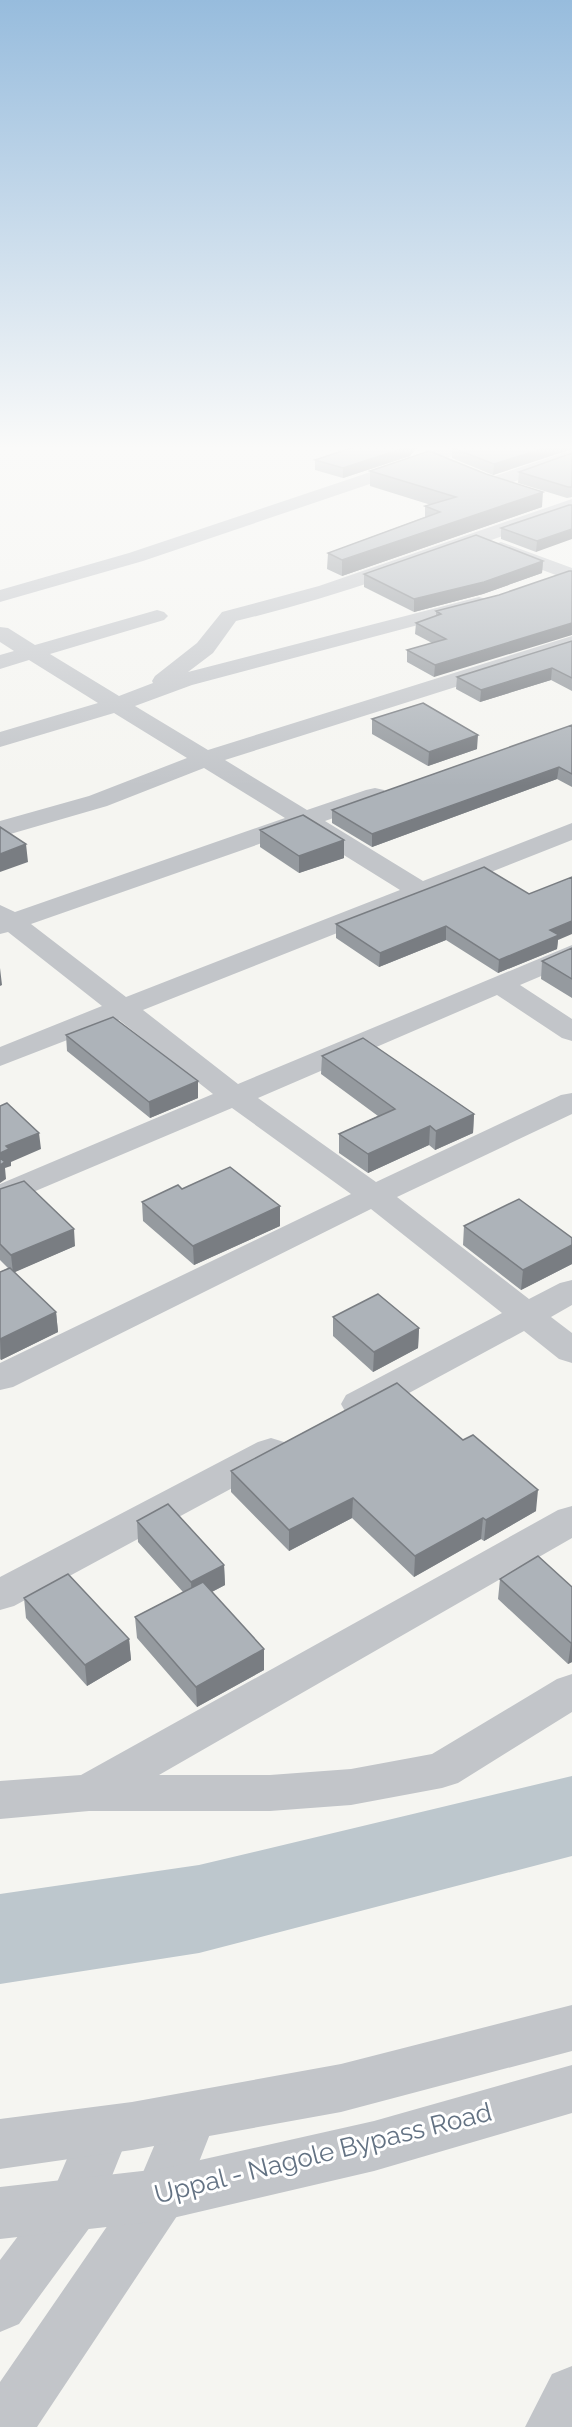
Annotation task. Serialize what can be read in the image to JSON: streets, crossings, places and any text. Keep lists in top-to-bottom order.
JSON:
{
  "streets": {
    "street": ["Uppal - Nagole Bypass Road"]
  }
}
